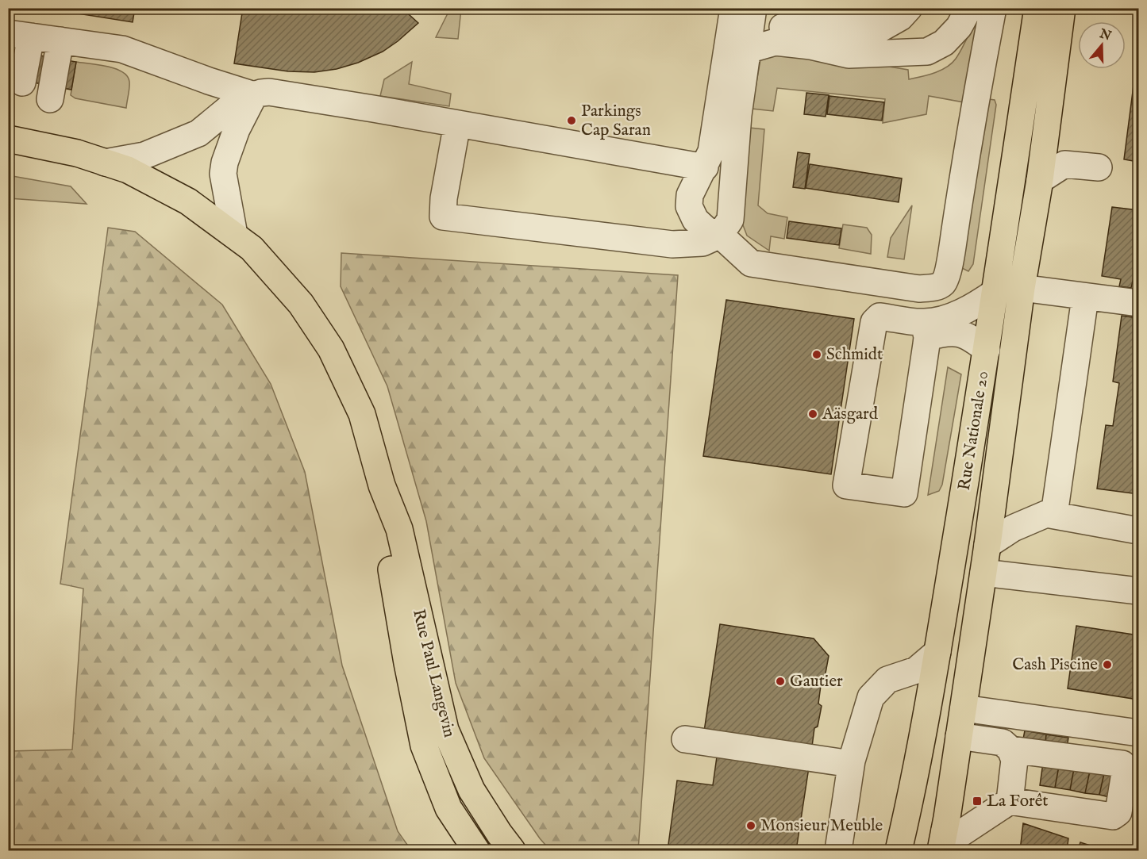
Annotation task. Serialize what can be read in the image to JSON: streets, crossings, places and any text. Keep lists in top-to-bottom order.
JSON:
{
  "streets": {
    "main road": ["Rue Nationale 20", "Rue Paul Langevin"]
  },
  "places": {
    "other": [
      "Parkings Cap Saran",
      "Schmidt",
      "Aäsgard",
      "Cash Piscine",
      "Gautier",
      "Monsieur Meuble"
    ],
    "transit": ["La Forêt"]
  },
  "north": "top"
}
